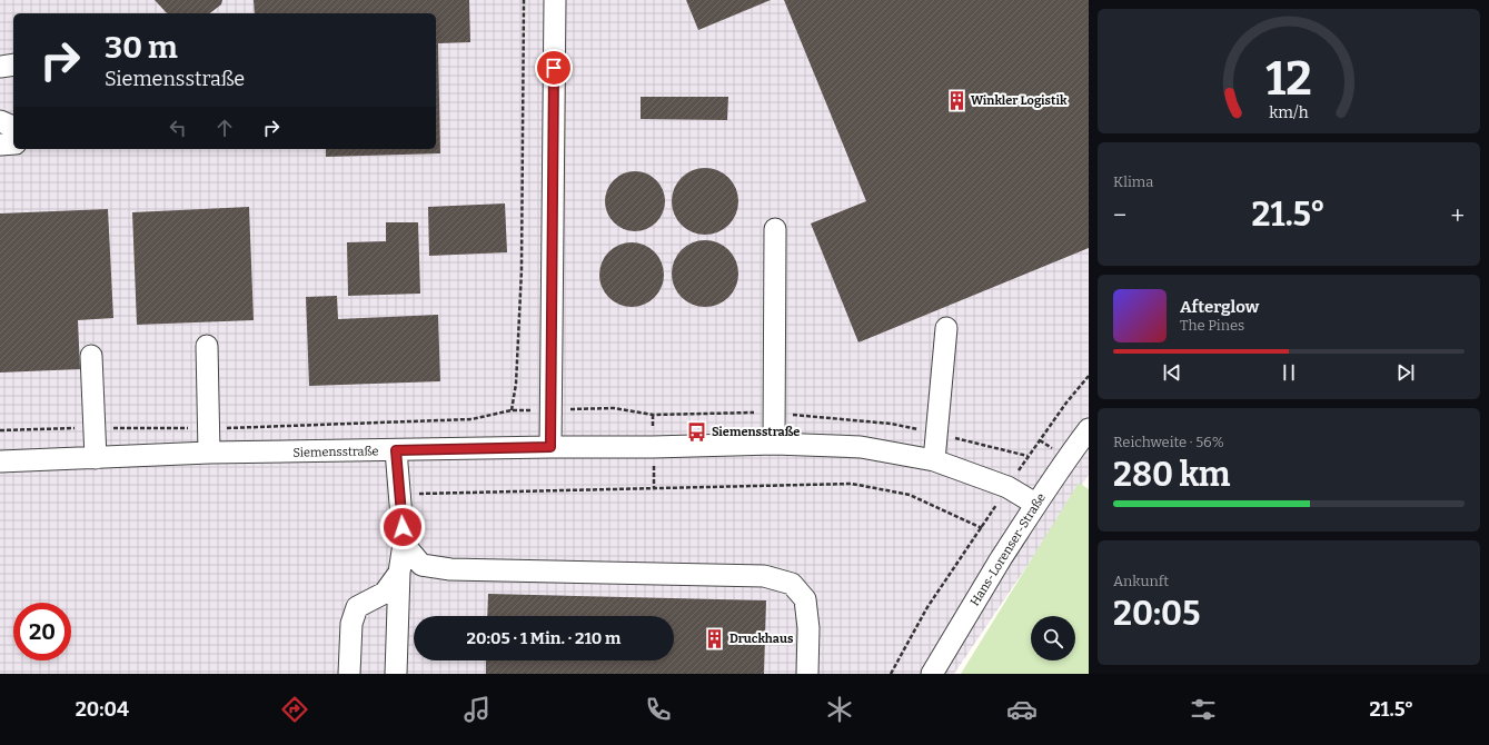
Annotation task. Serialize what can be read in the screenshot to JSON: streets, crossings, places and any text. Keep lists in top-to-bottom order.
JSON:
{
  "streets": {
    "street": ["Siemensstraße", "Hans-Lorenser-Straße"]
  },
  "crossings": [
    ["Siemensstraße", "Hans-Lorenser-Straße"]
  ],
  "places": {
    "building": ["Winkler Logistik", "Druckhaus"],
    "bus stop": ["Siemensstraße"]
  },
  "page": {
    "turn": ["30 m", "Siemensstraße"],
    "tile": [
      "Klima",
      ["Reichweite · 56%", "280 km"],
      ["Ankunft", "20:05"]
    ],
    "heat": ["−", "21.5°", "+"],
    "song": ["Afterglow", "The Pines"],
    "limit": "20",
    "trip": "20:05 · 1 Min. · 210 m",
    "tabs": ["20:04", "21.5°"],
    "gauge": ["12", "km/h"]
  }
}
